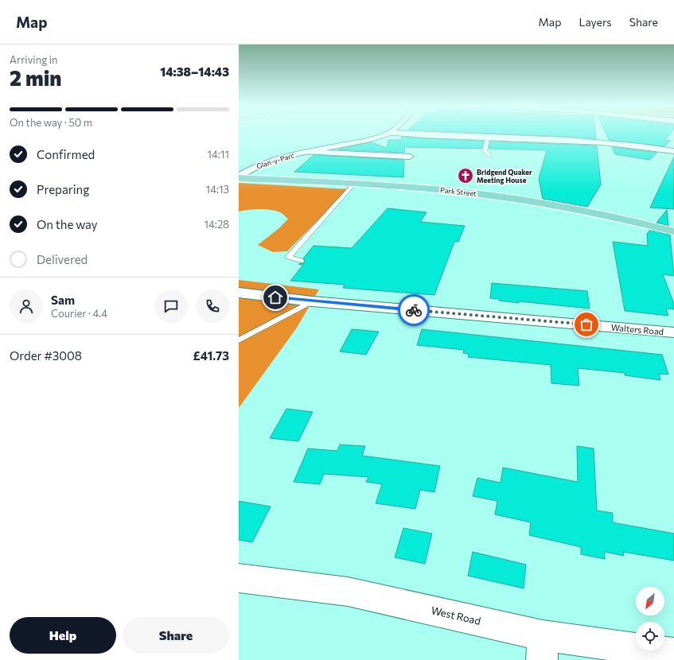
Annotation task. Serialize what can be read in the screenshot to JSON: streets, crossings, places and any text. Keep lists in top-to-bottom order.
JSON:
{
  "streets": {
    "main road": ["Park Street"],
    "street": ["Glan-y-Parc", "Walters Road", "West Road"]
  },
  "crossings": [
    ["Glan-y-Parc", "Park Street"]
  ],
  "places": {
    "church": ["Bridgend Quaker Meeting House"]
  },
  "north": "bottom left",
  "page": {
    "header": "Map",
    "nav": ["Map", "Layers", "Share"],
    "heading": ["2 min", "Arriving in", "14:38–14:43"],
    "panel": [
      "Sam",
      "Courier · 4.4",
      "Order #3008",
      "£41.73"
    ],
    "bar": "On the way · 50 m",
    "list": [
      ["Confirmed", "14:11"],
      ["Preparing", "14:13"],
      ["On the way", "14:28"],
      "Delivered"
    ],
    "buttons": ["Help", "Share"]
  }
}
